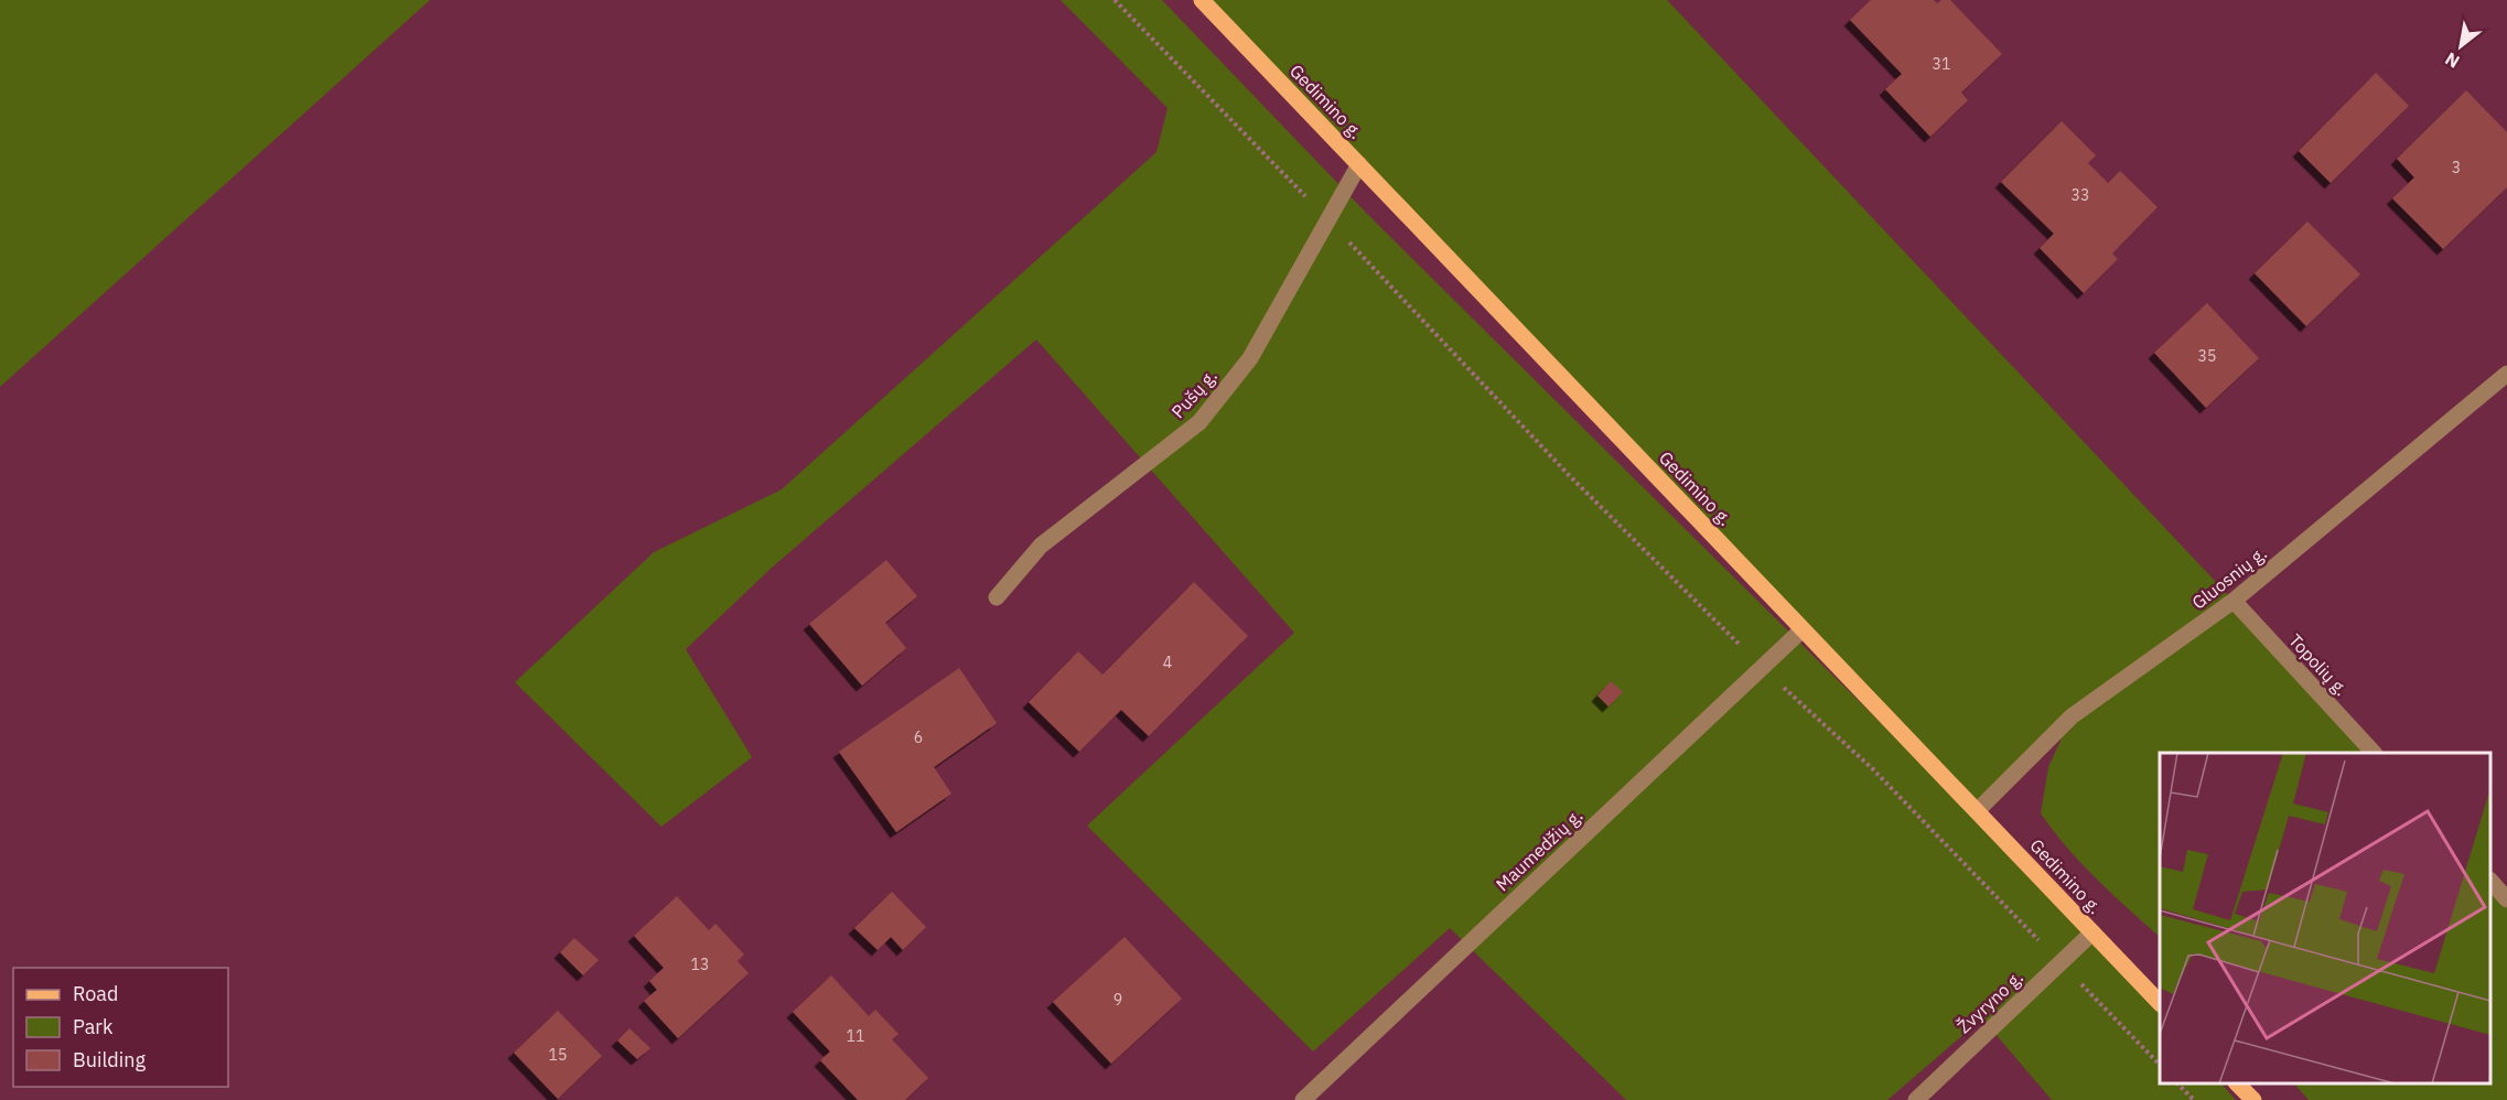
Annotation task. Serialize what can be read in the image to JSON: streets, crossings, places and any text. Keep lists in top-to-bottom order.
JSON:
{
  "streets": {
    "main road": ["Gedimino g."],
    "street": [
      "Pušų g.",
      "Gluosnių g.",
      "Topolių g.",
      "Maumedžių g.",
      "Žvyryno g."
    ]
  },
  "crossings": [
    ["Gedimino g.", "Pušų g."],
    ["Gedimino g.", "Gluosnių g."],
    ["Gedimino g.", "Maumedžių g."],
    ["Gedimino g.", "Žvyryno g."],
    ["Gluosnių g.", "Topolių g."]
  ],
  "house_numbers": [
    "31",
    "3",
    "33",
    "35",
    "4",
    "6",
    "13",
    "9",
    "11",
    "15"
  ],
  "legend": ["Road", "Park", "Building"],
  "north": "bottom left"
}
